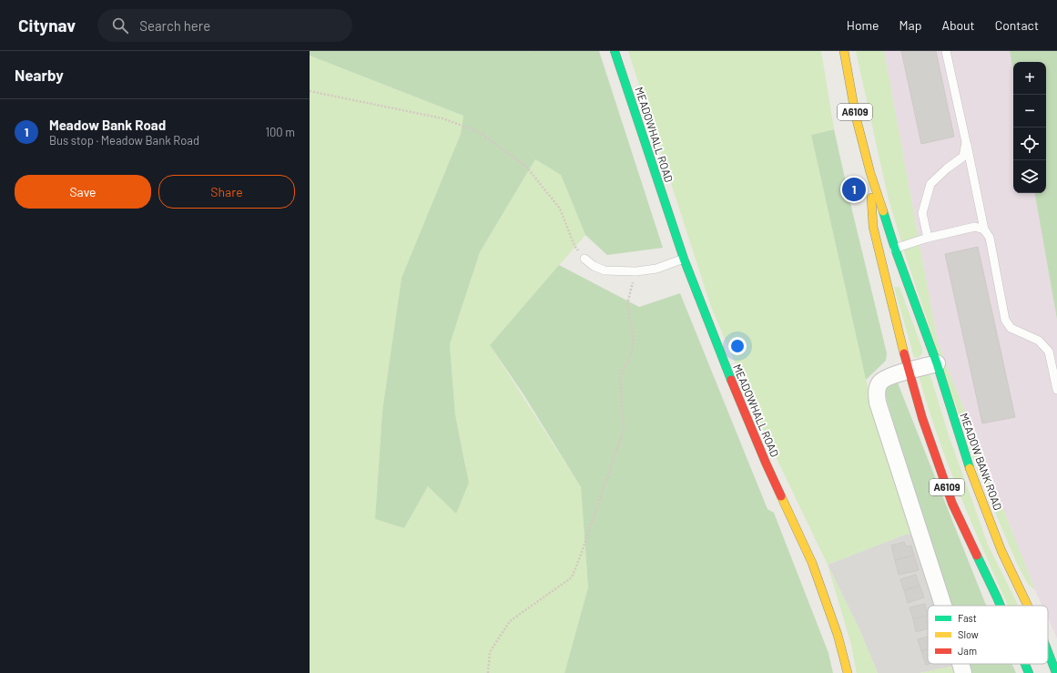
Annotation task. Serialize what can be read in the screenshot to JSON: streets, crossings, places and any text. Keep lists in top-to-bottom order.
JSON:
{
  "streets": {
    "main road": ["A6109", "MEADOWHALL ROAD", "MEADOW BANK ROAD"]
  },
  "crossings": [
    ["A6109", "MEADOW BANK ROAD"]
  ],
  "legend": ["Fast", "Slow", "Jam"],
  "page": {
    "header": "Citynav",
    "search": "Search here",
    "nav": [
      "Home",
      "Map",
      "About",
      "Contact"
    ],
    "heading": "Nearby",
    "map_buttons": ["+", "−"],
    "list": [
      {
        "mark": "1",
        "name": "Meadow Bank Road",
        "note": "Bus stop · Meadow Bank Road",
        "value": "100 m"
      }
    ],
    "buttons": ["Save", "Share"],
    "pins": "1"
  }
}
